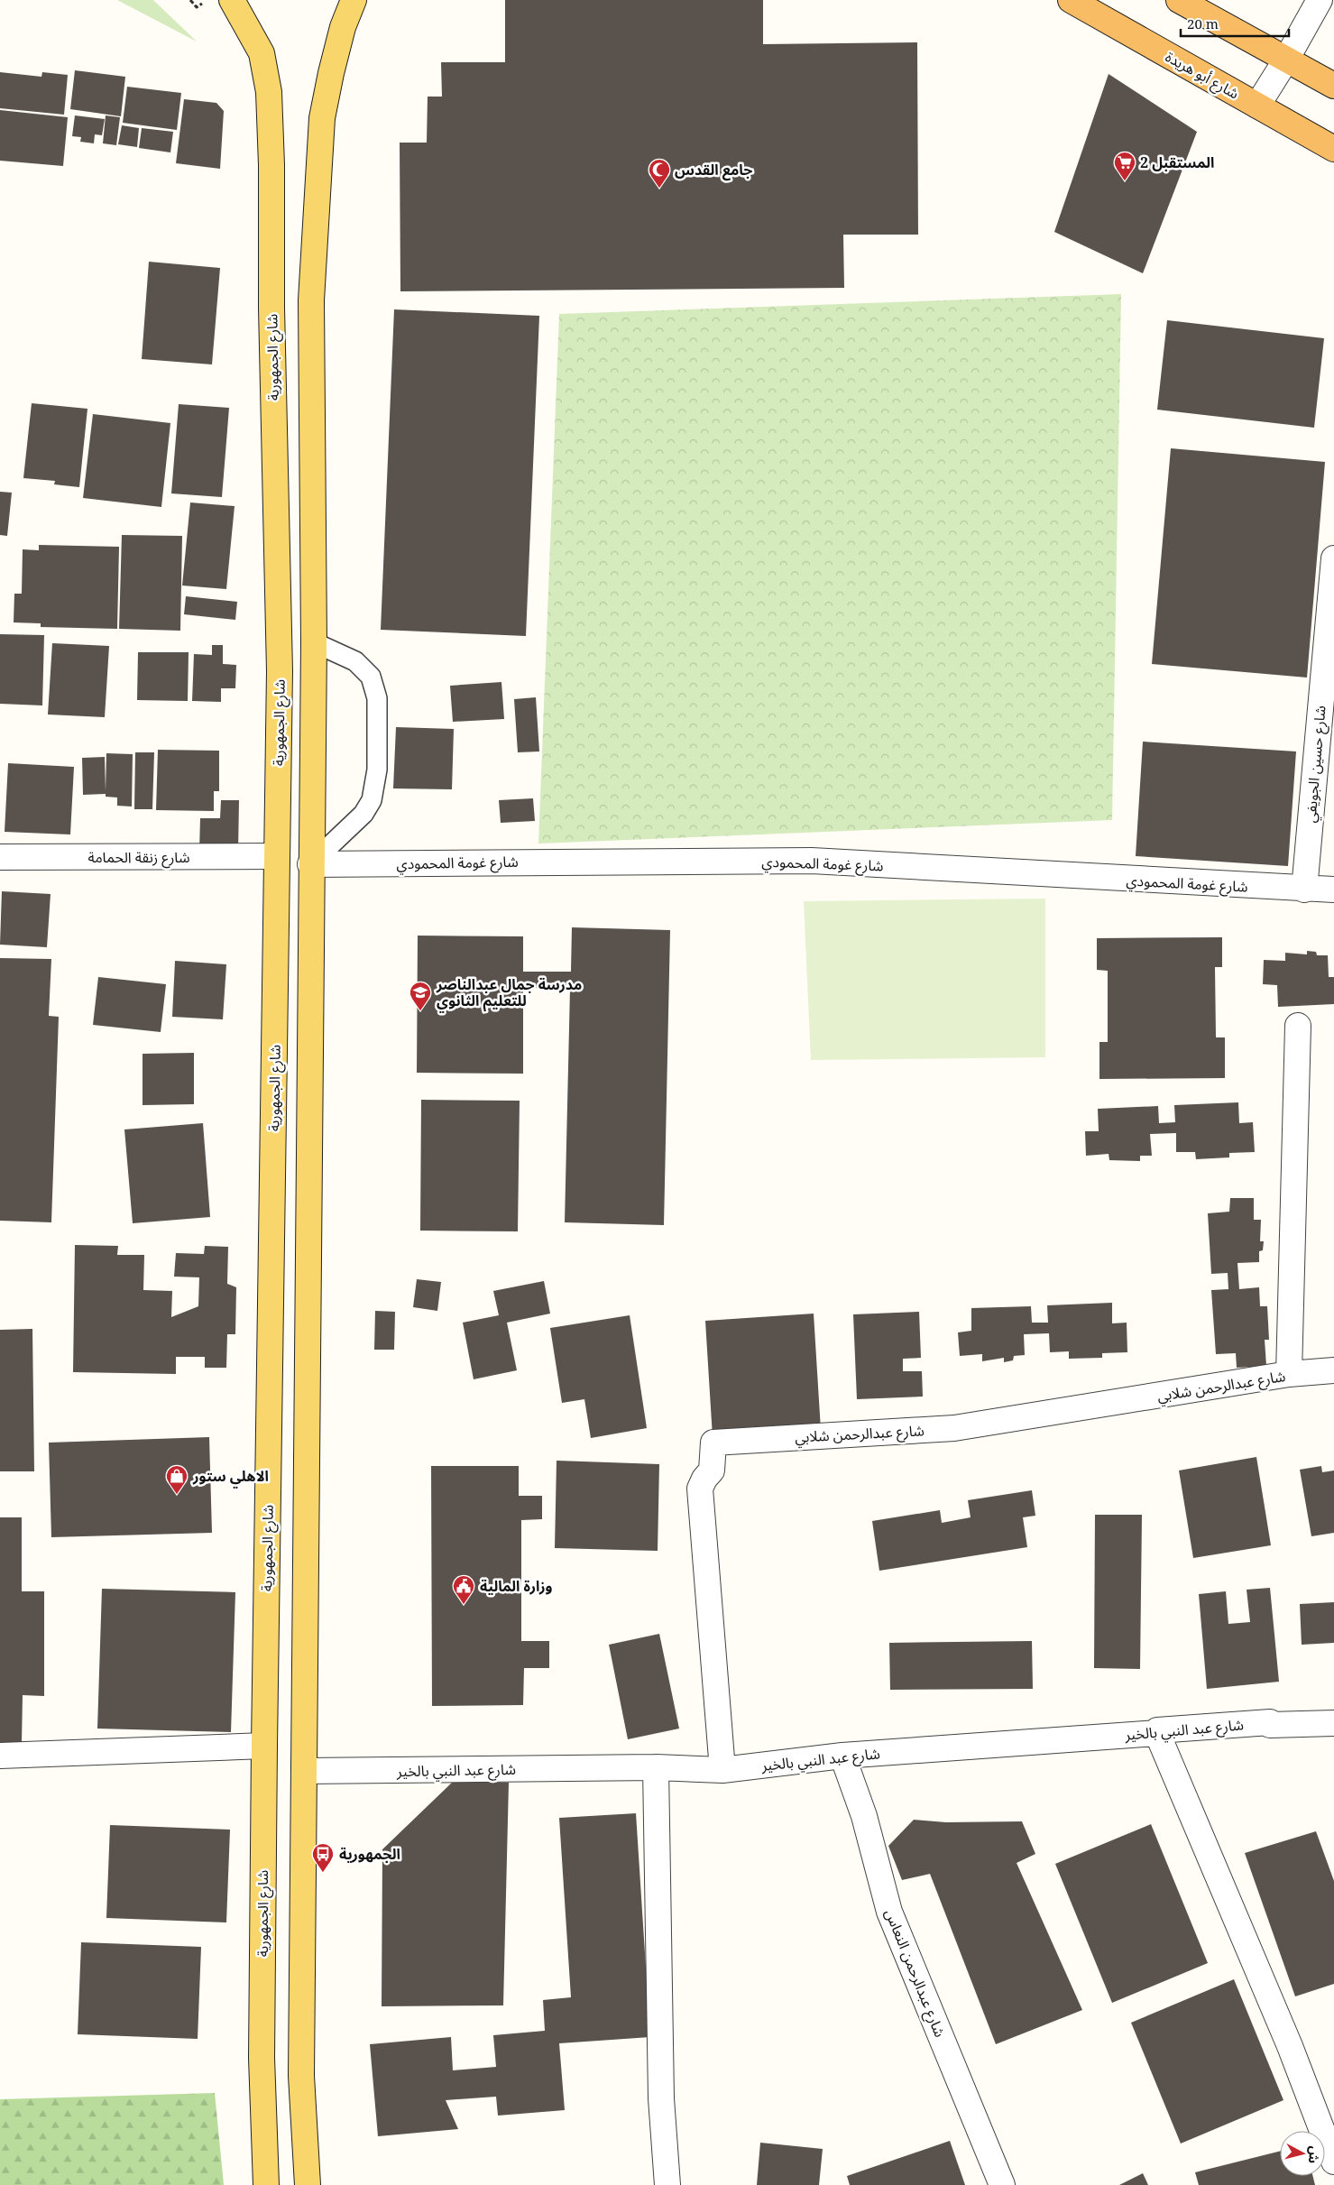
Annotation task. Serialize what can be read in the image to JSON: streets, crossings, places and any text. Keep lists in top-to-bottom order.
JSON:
{
  "streets": {
    "highway": ["شارع أبو هريدة"],
    "main road": ["شارع الجمهورية"],
    "street": [
      "شارع حسين الجويفي",
      "شارع زنقة الحمامة",
      "شارع غومة المحمودي",
      "شارع عبدالرحمن شلابي",
      "شارع عبد النبي بالخير",
      "شارع عبدالرحمن النعاس"
    ]
  },
  "crossings": [
    ["شارع الجمهورية", "شارع زنقة الحمامة"],
    ["شارع حسين الجويفي", "شارع غومة المحمودي"],
    ["شارع عبدالرحمن شلابي", "شارع عبد النبي بالخير"],
    ["شارع عبد النبي بالخير", "شارع عبدالرحمن النعاس"]
  ],
  "places": {
    "supermarket": ["المستقبل 2"],
    "mosque": ["جامع القدس"],
    "school or university": ["مدرسة جمال عبدالناصر للتعليم الثانوي"],
    "shop": ["الاهلي ستور"],
    "public building": ["وزارة المالية"],
    "bus stop": ["الجمهورية"]
  },
  "scale_bar": "20 m",
  "north": "right"
}
